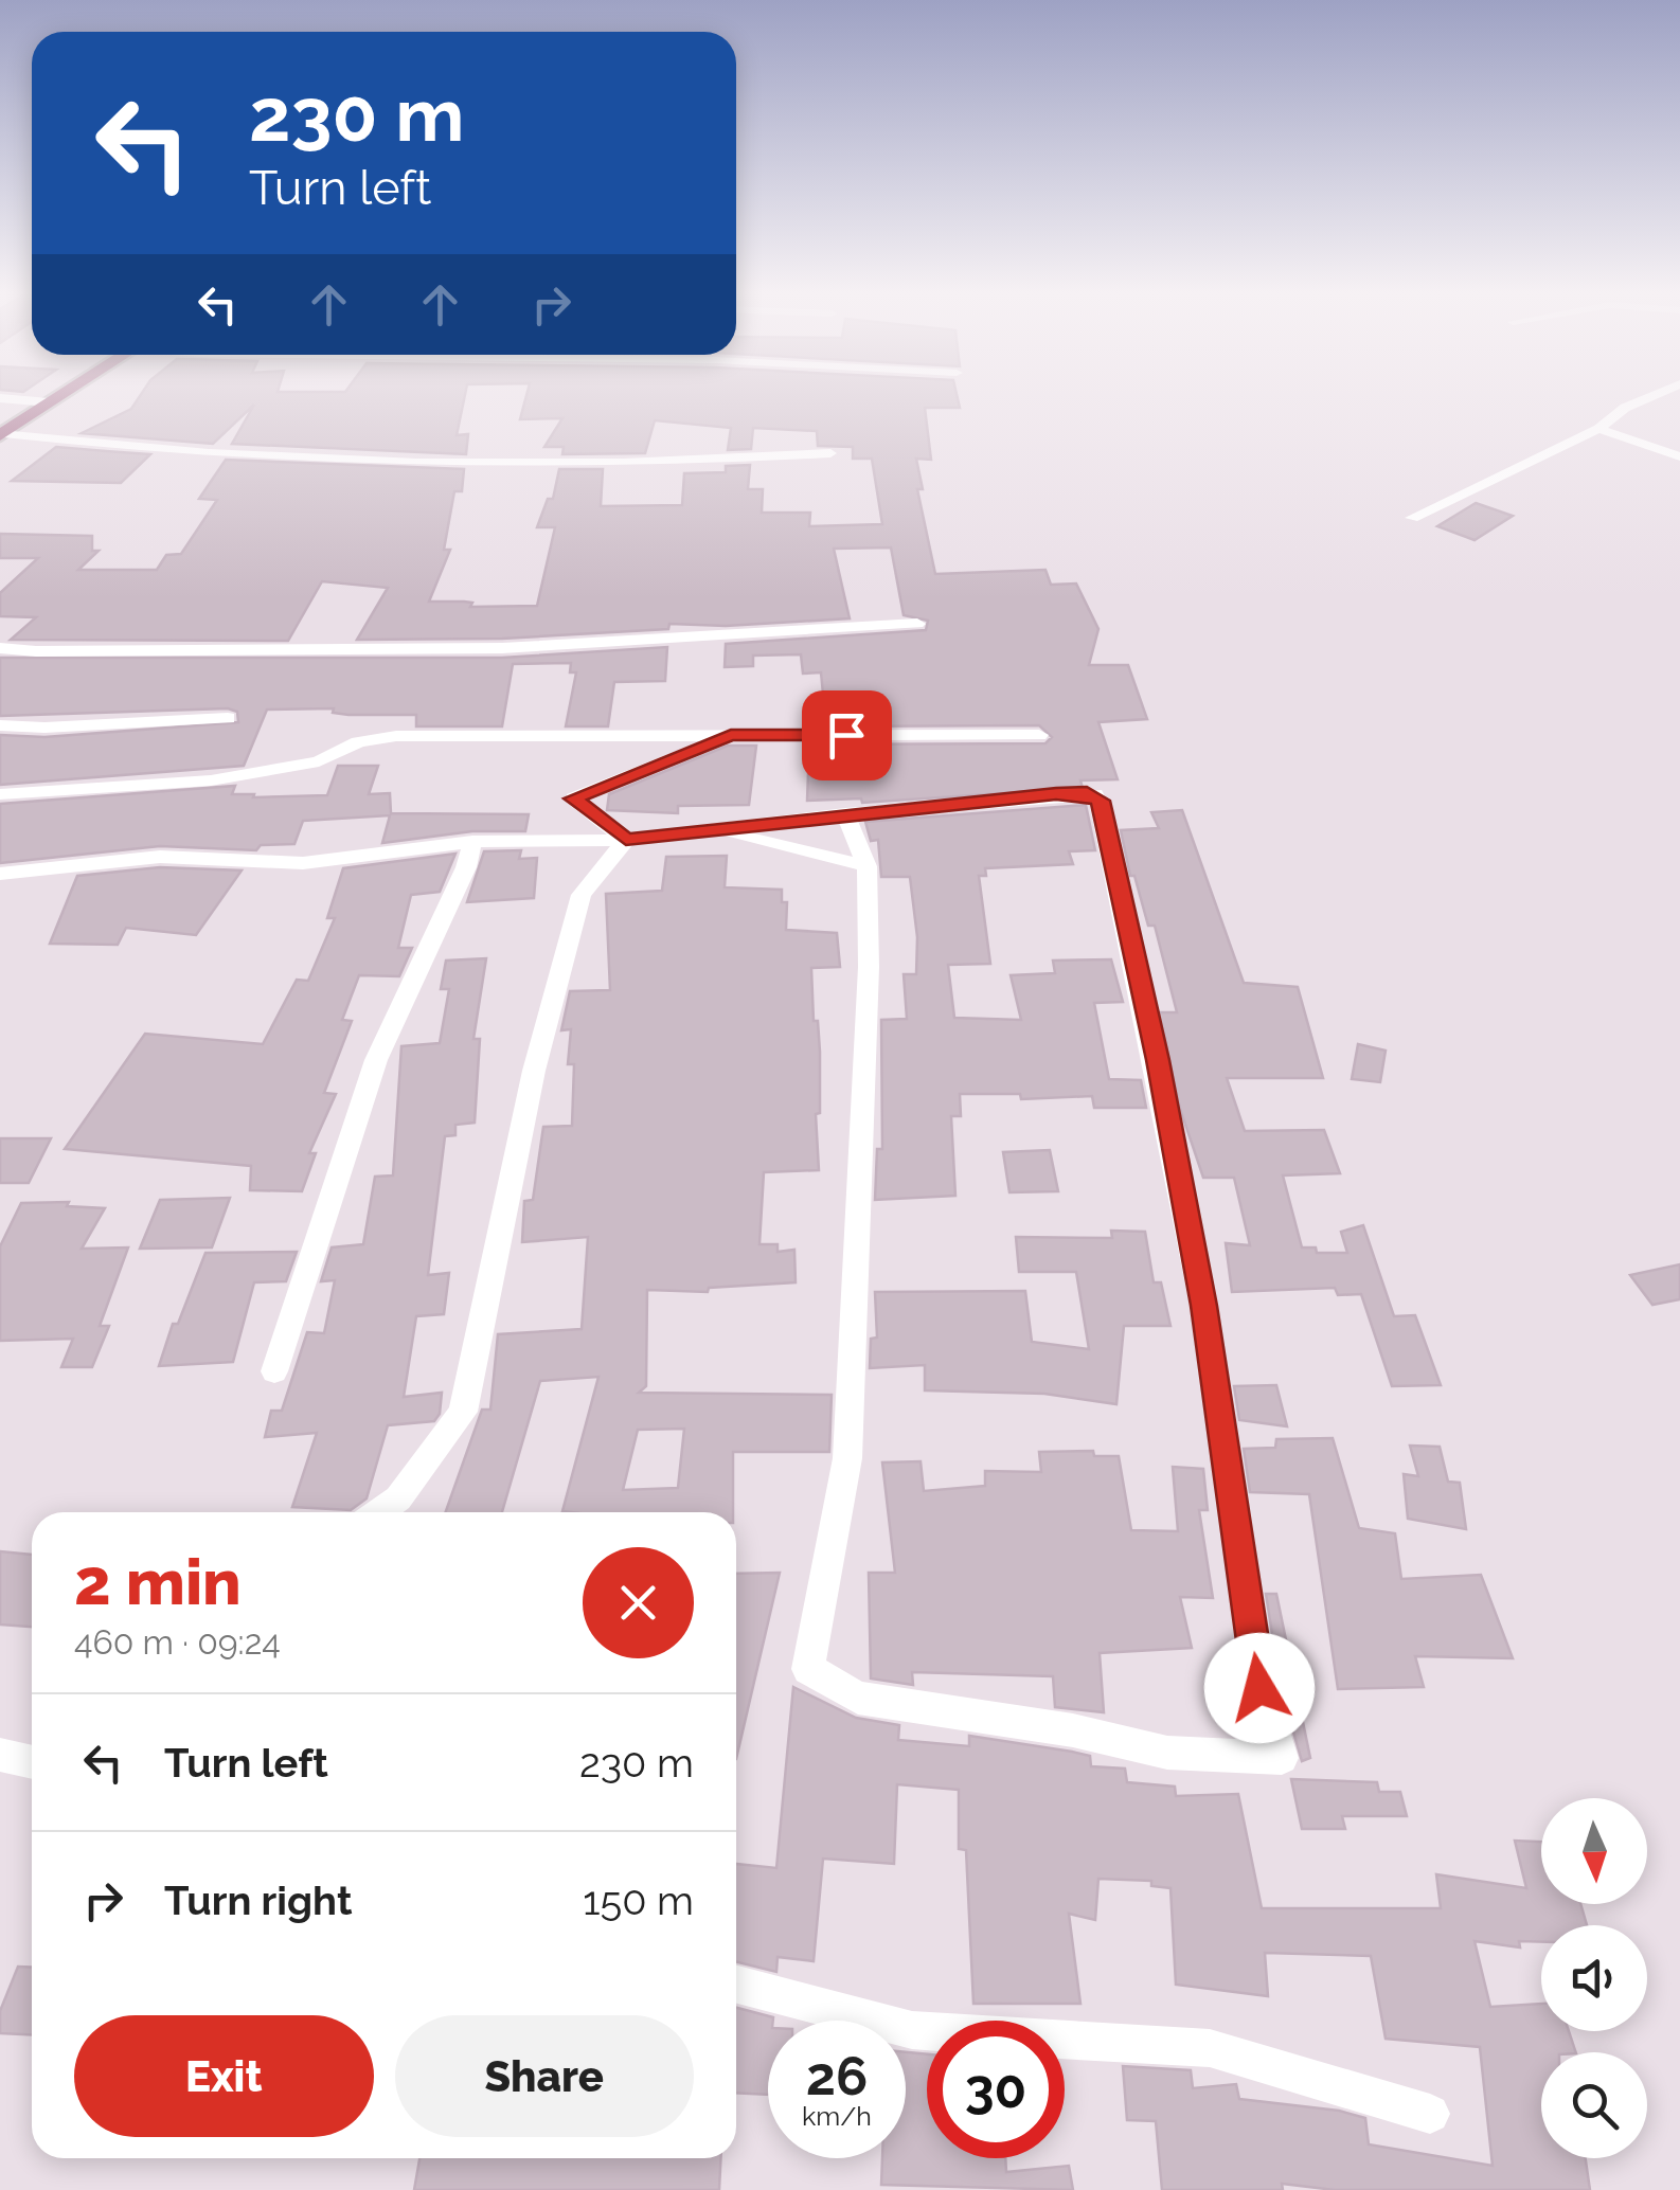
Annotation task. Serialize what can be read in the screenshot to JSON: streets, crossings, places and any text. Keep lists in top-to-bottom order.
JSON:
{
  "north": "bottom",
  "page": {
    "turn": ["230 m", "Turn left"],
    "heading": ["2 min", "460 m · 09:24"],
    "list": [
      {
        "name": "Turn left",
        "value": "230 m"
      },
      {
        "name": "Turn right",
        "value": "150 m"
      }
    ],
    "buttons": ["Exit", "Share"],
    "speed": "26 km/h",
    "limit": "30"
  }
}
